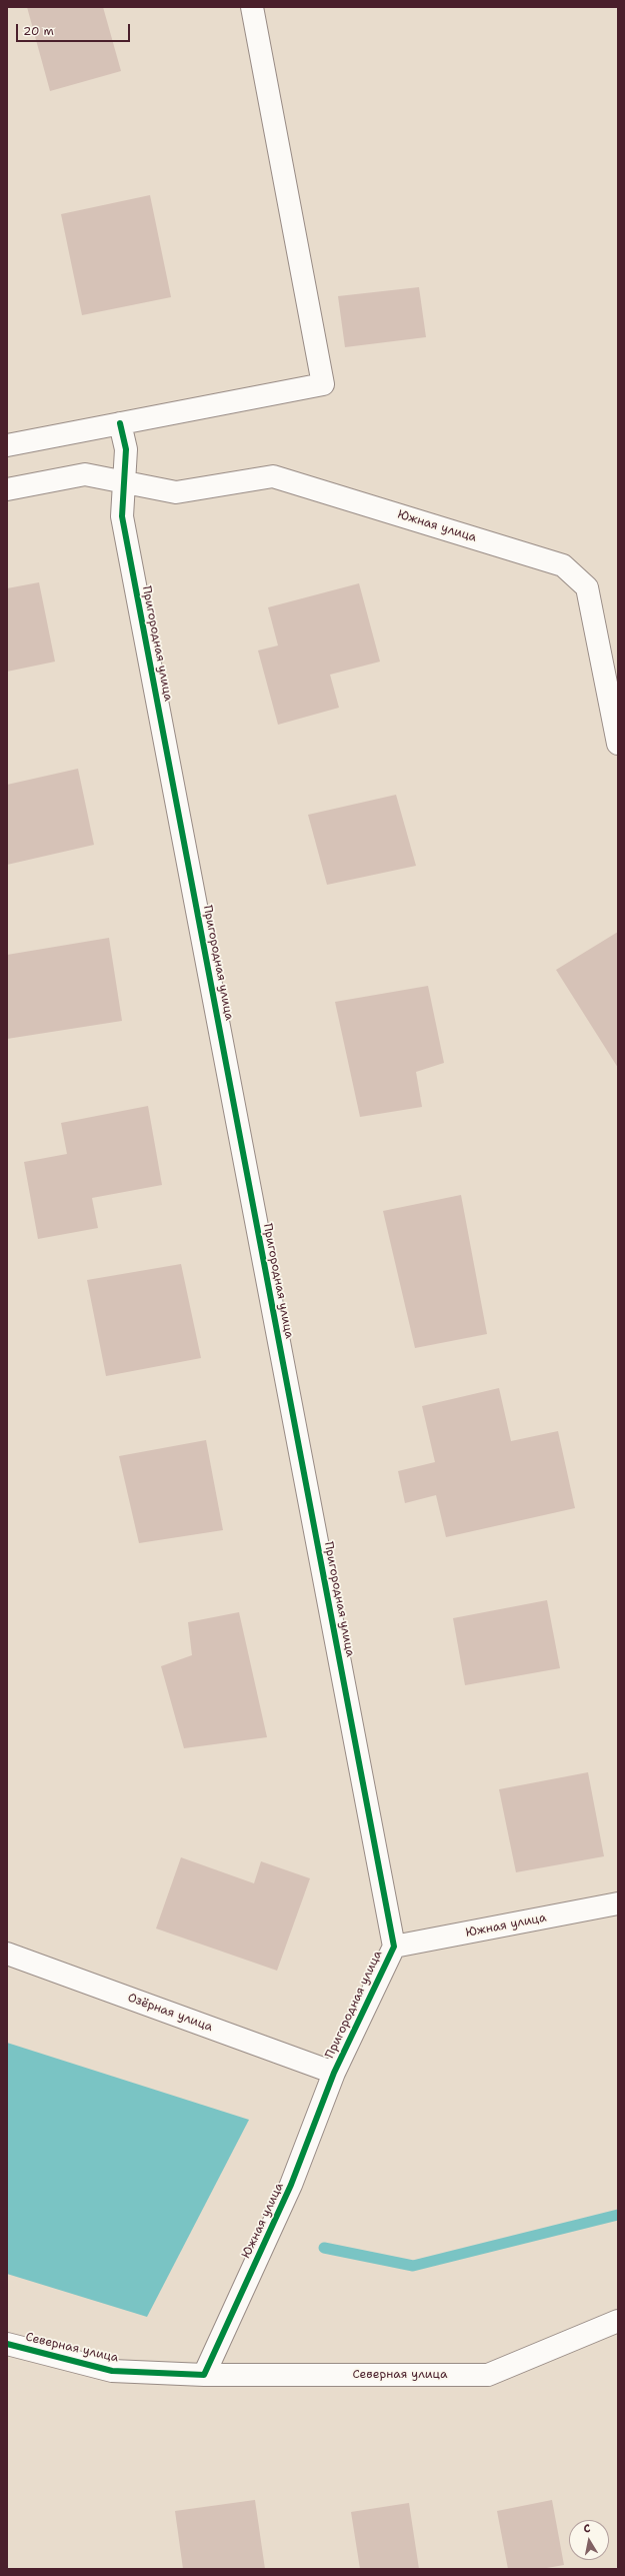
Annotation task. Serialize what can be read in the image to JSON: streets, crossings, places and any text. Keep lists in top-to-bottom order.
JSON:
{
  "streets": {
    "street": [
      "Южная улица",
      "Пригородная улица",
      "Озёрная улица",
      "Северная улица"
    ]
  },
  "crossings": [
    ["Южная улица", "Пригородная улица"],
    ["Южная улица", "Озёрная улица"],
    ["Южная улица", "Северная улица"],
    ["Пригородная улица", "Озёрная улица"]
  ],
  "scale_bar": "20 m",
  "north": "top"
}
